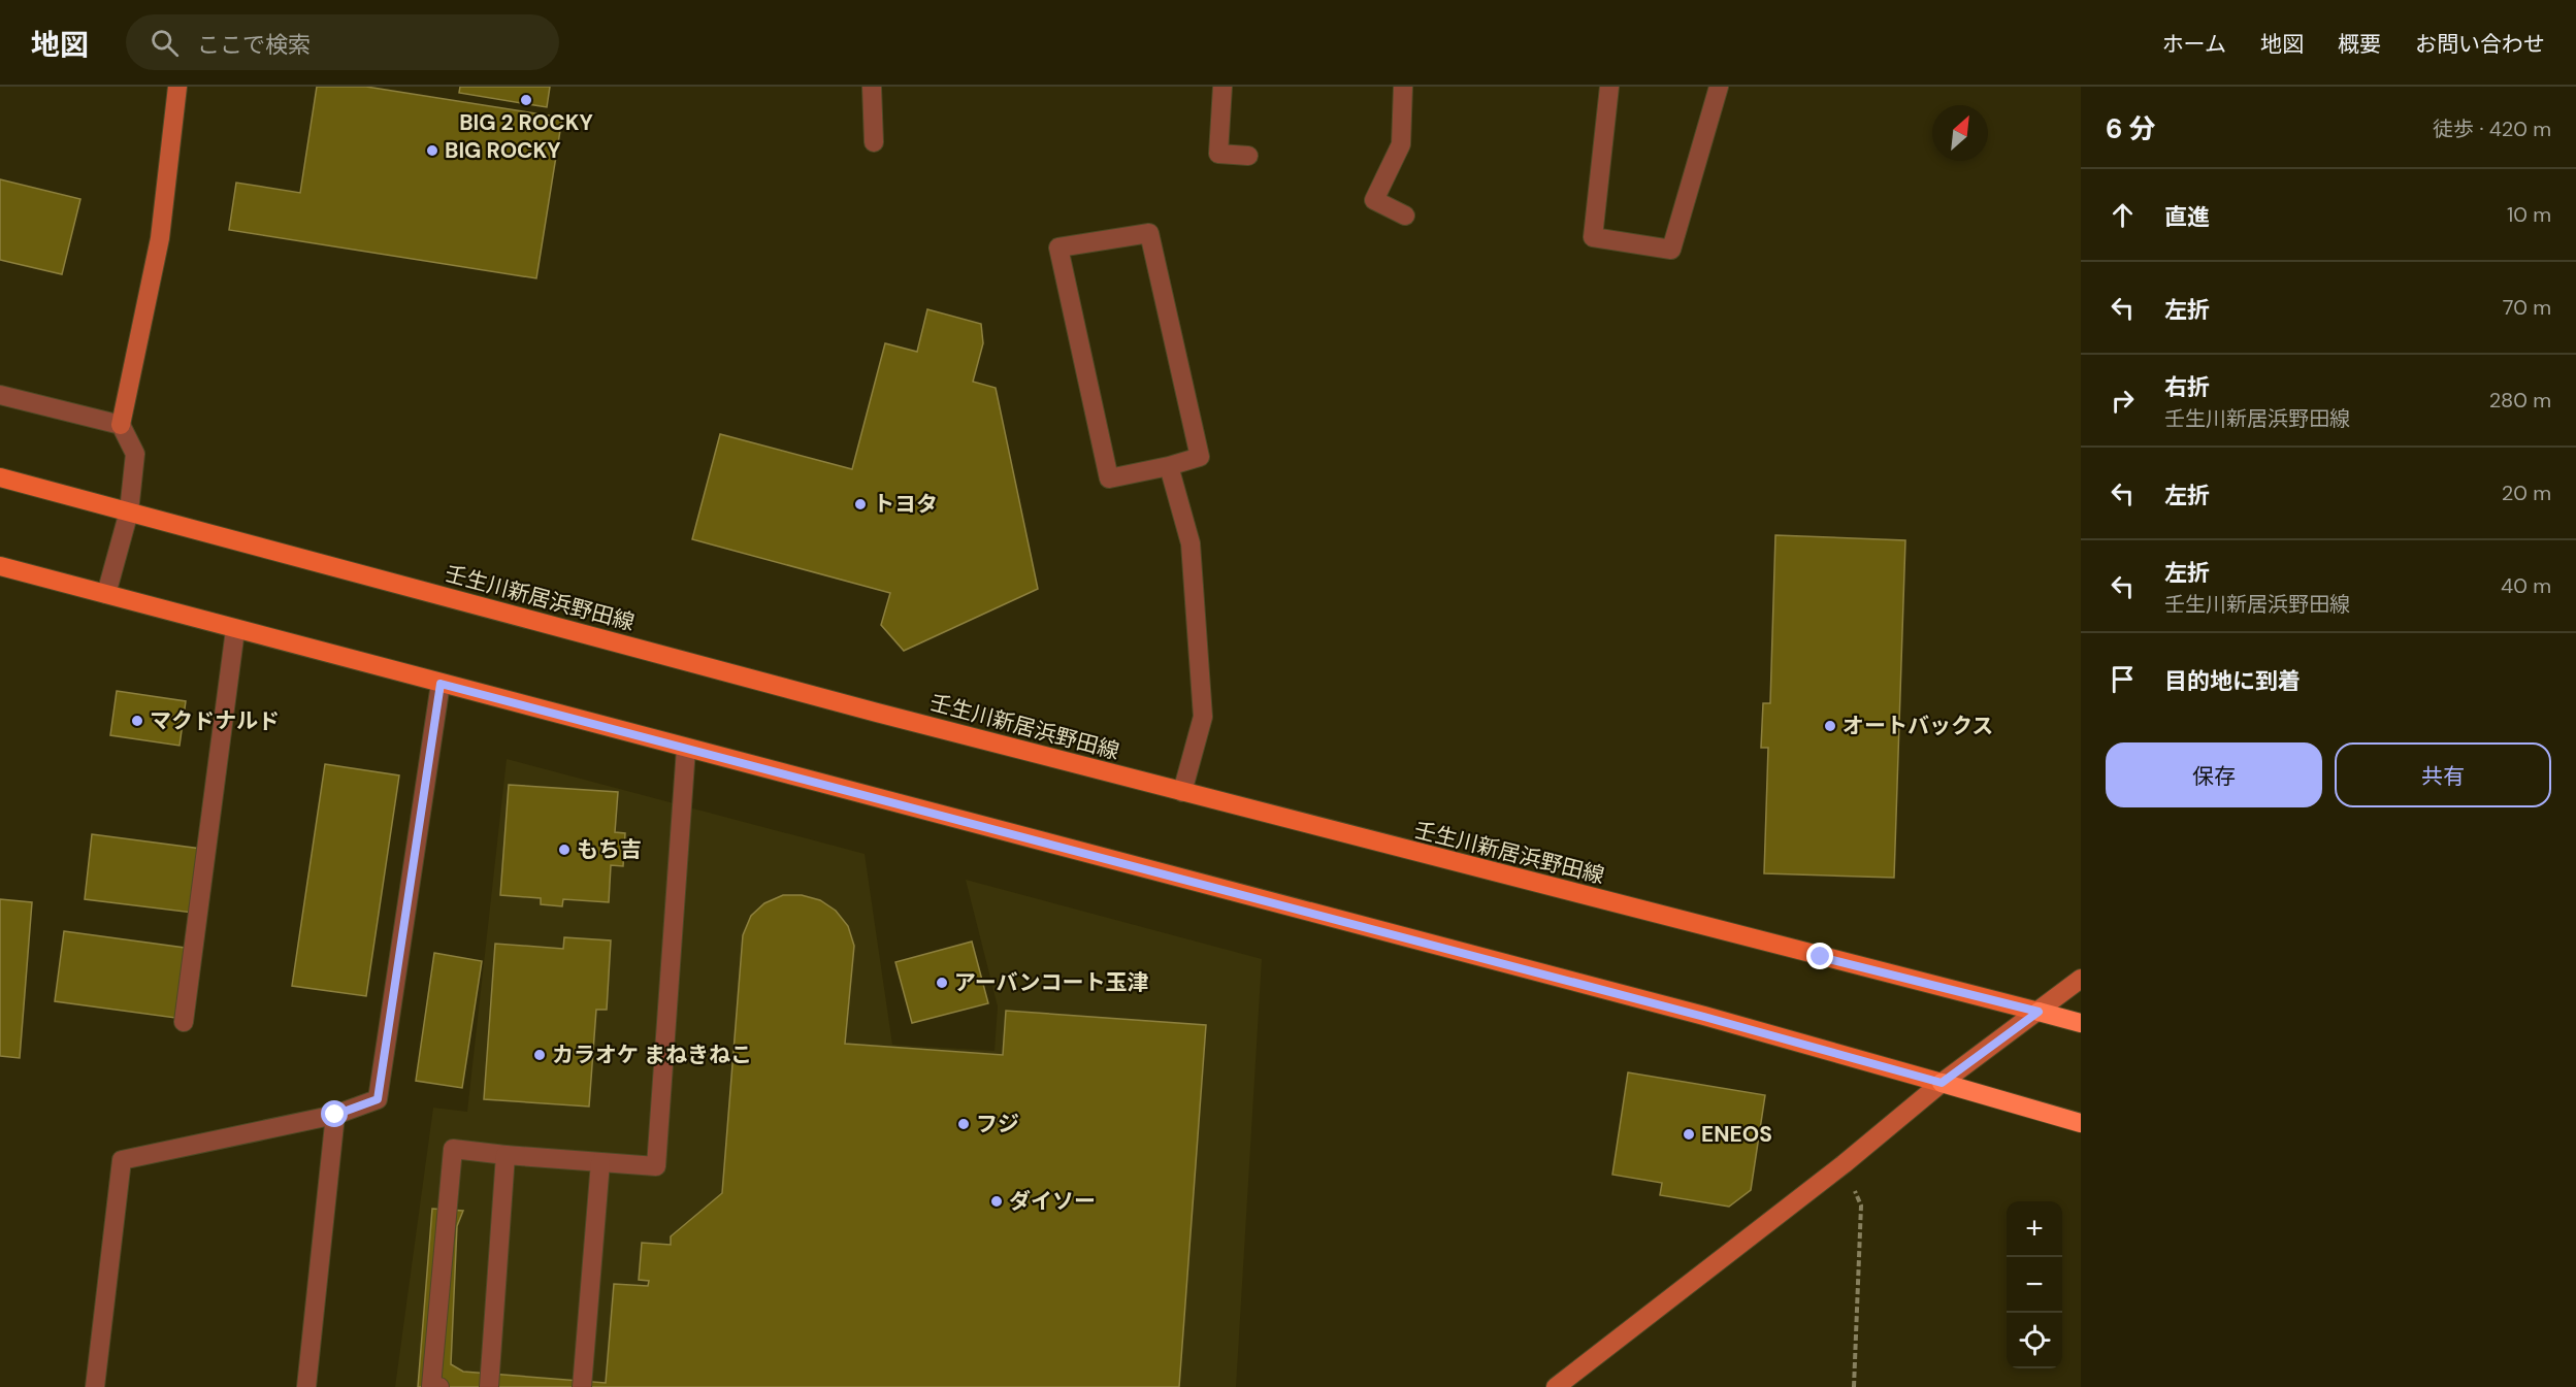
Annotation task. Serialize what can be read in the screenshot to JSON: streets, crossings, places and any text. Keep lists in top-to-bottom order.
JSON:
{
  "streets": {
    "main road": ["壬生川新居浜野田線"]
  },
  "places": [
    "BIG 2 ROCKY",
    "BIG ROCKY",
    "トヨタ",
    "マクドナルド",
    "オートバックス",
    "もち吉",
    "アーバンコート玉津",
    "カラオケ まねきねこ",
    "フジ",
    "ENEOS",
    "ダイソー"
  ],
  "north": "top right",
  "page": {
    "header": "地図",
    "search": "ここで検索",
    "nav": [
      "ホーム",
      "地図",
      "概要",
      "お問い合わせ"
    ],
    "heading": ["6 分", "徒歩 · 420 m"],
    "list": [
      ["直進", "10 m"],
      ["左折", "70 m"],
      ["右折", "壬生川新居浜野田線", "280 m"],
      ["左折", "20 m"],
      ["左折", "壬生川新居浜野田線", "40 m"],
      "目的地に到着"
    ],
    "buttons": ["保存", "共有"],
    "map_buttons": ["+", "−"]
  }
}
